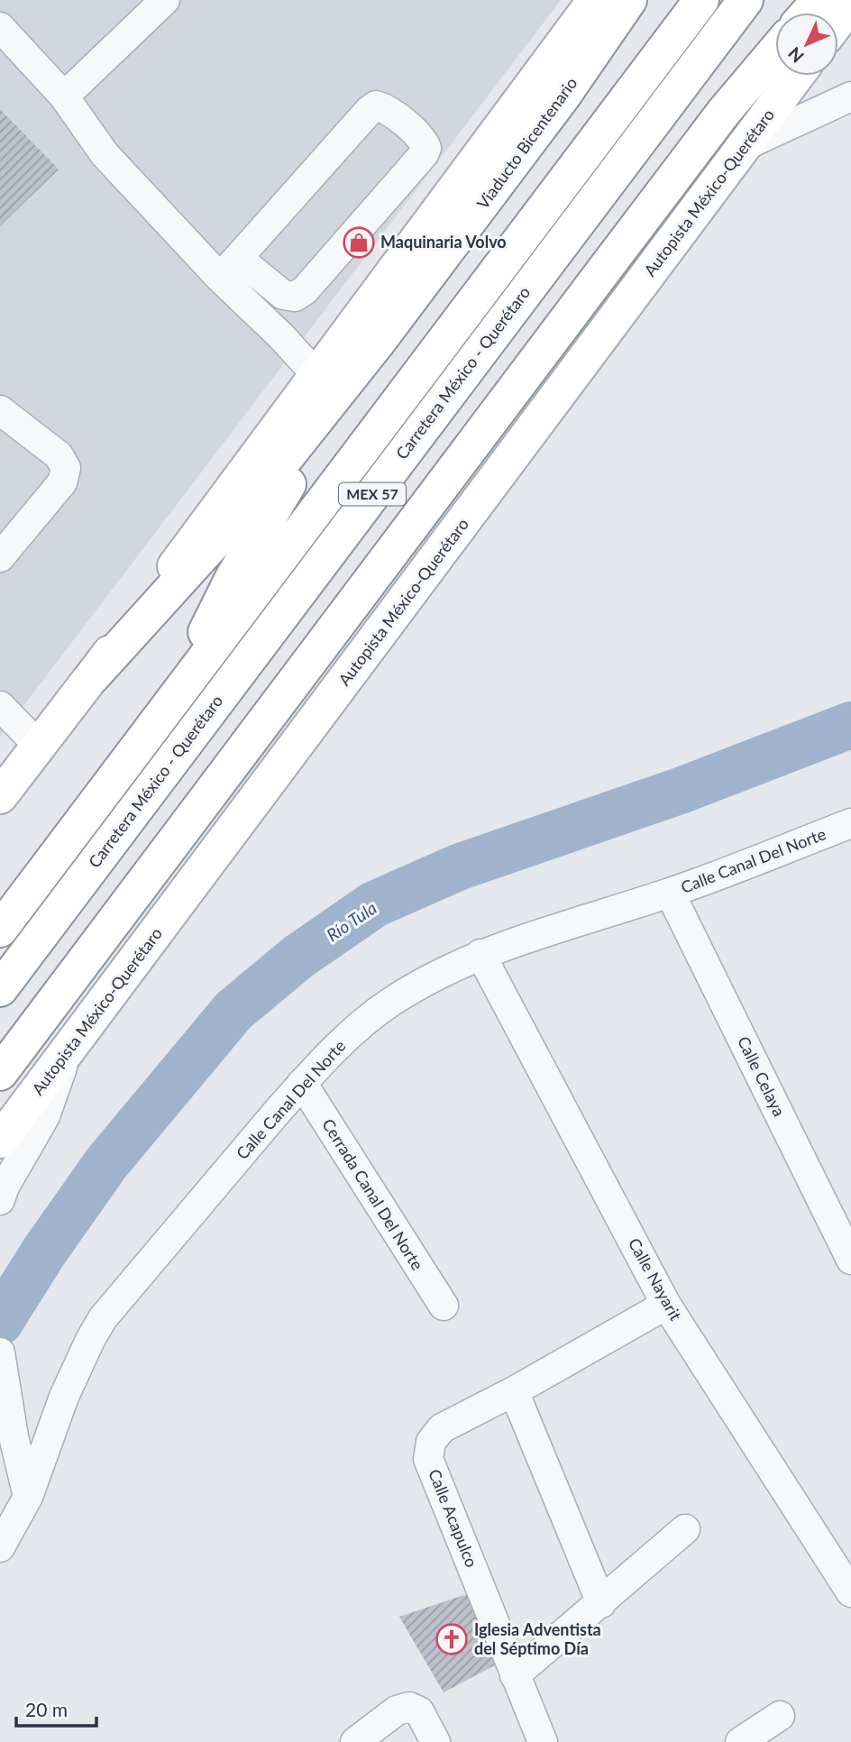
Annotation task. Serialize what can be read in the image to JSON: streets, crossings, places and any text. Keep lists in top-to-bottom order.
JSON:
{
  "streets": {
    "main road": [
      "Viaducto Bicentenario",
      "Autopista México-Querétaro",
      "Carretera México - Querétaro",
      "MEX 57"
    ],
    "street": [
      "Calle Canal Del Norte",
      "Calle Celaya",
      "Cerrada Canal Del Norte",
      "Calle Nayarit",
      "Calle Acapulco"
    ]
  },
  "crossings": [
    ["Calle Canal Del Norte", "Calle Celaya"],
    ["Calle Canal Del Norte", "Cerrada Canal Del Norte"],
    ["Calle Canal Del Norte", "Calle Nayarit"],
    ["Calle Nayarit", "Calle Acapulco"]
  ],
  "water": ["Río Tula"],
  "places": {
    "shop": ["Maquinaria Volvo"],
    "church": ["Iglesia Adventista del Séptimo Día"]
  },
  "scale_bar": "20 m",
  "north": "bottom left"
}
